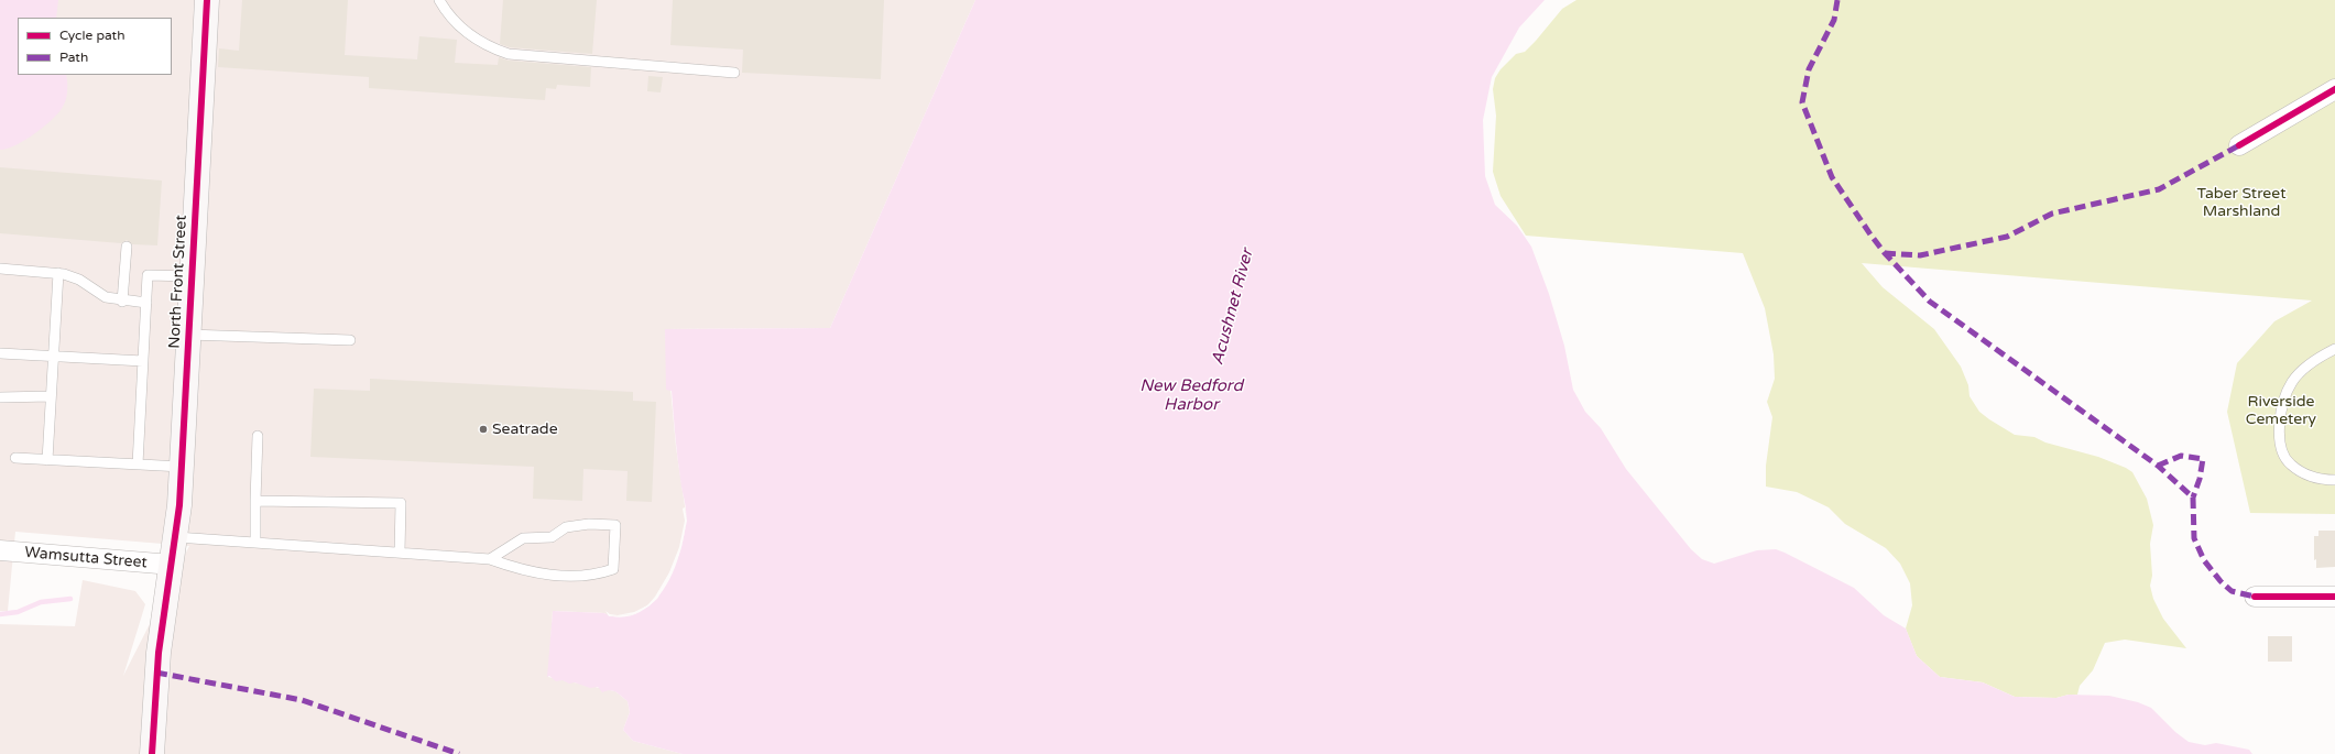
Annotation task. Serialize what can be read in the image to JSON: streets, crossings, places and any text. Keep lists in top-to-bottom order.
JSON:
{
  "streets": {
    "street": ["North Front Street", "Wamsutta Street"]
  },
  "crossings": [
    ["North Front Street", "Wamsutta Street"]
  ],
  "water": ["Acushnet River", "New Bedford Harbor"],
  "parks": ["Taber Street Marshland", "Riverside Cemetery"],
  "places": ["Seatrade"],
  "legend": ["Cycle path", "Path"]
}
